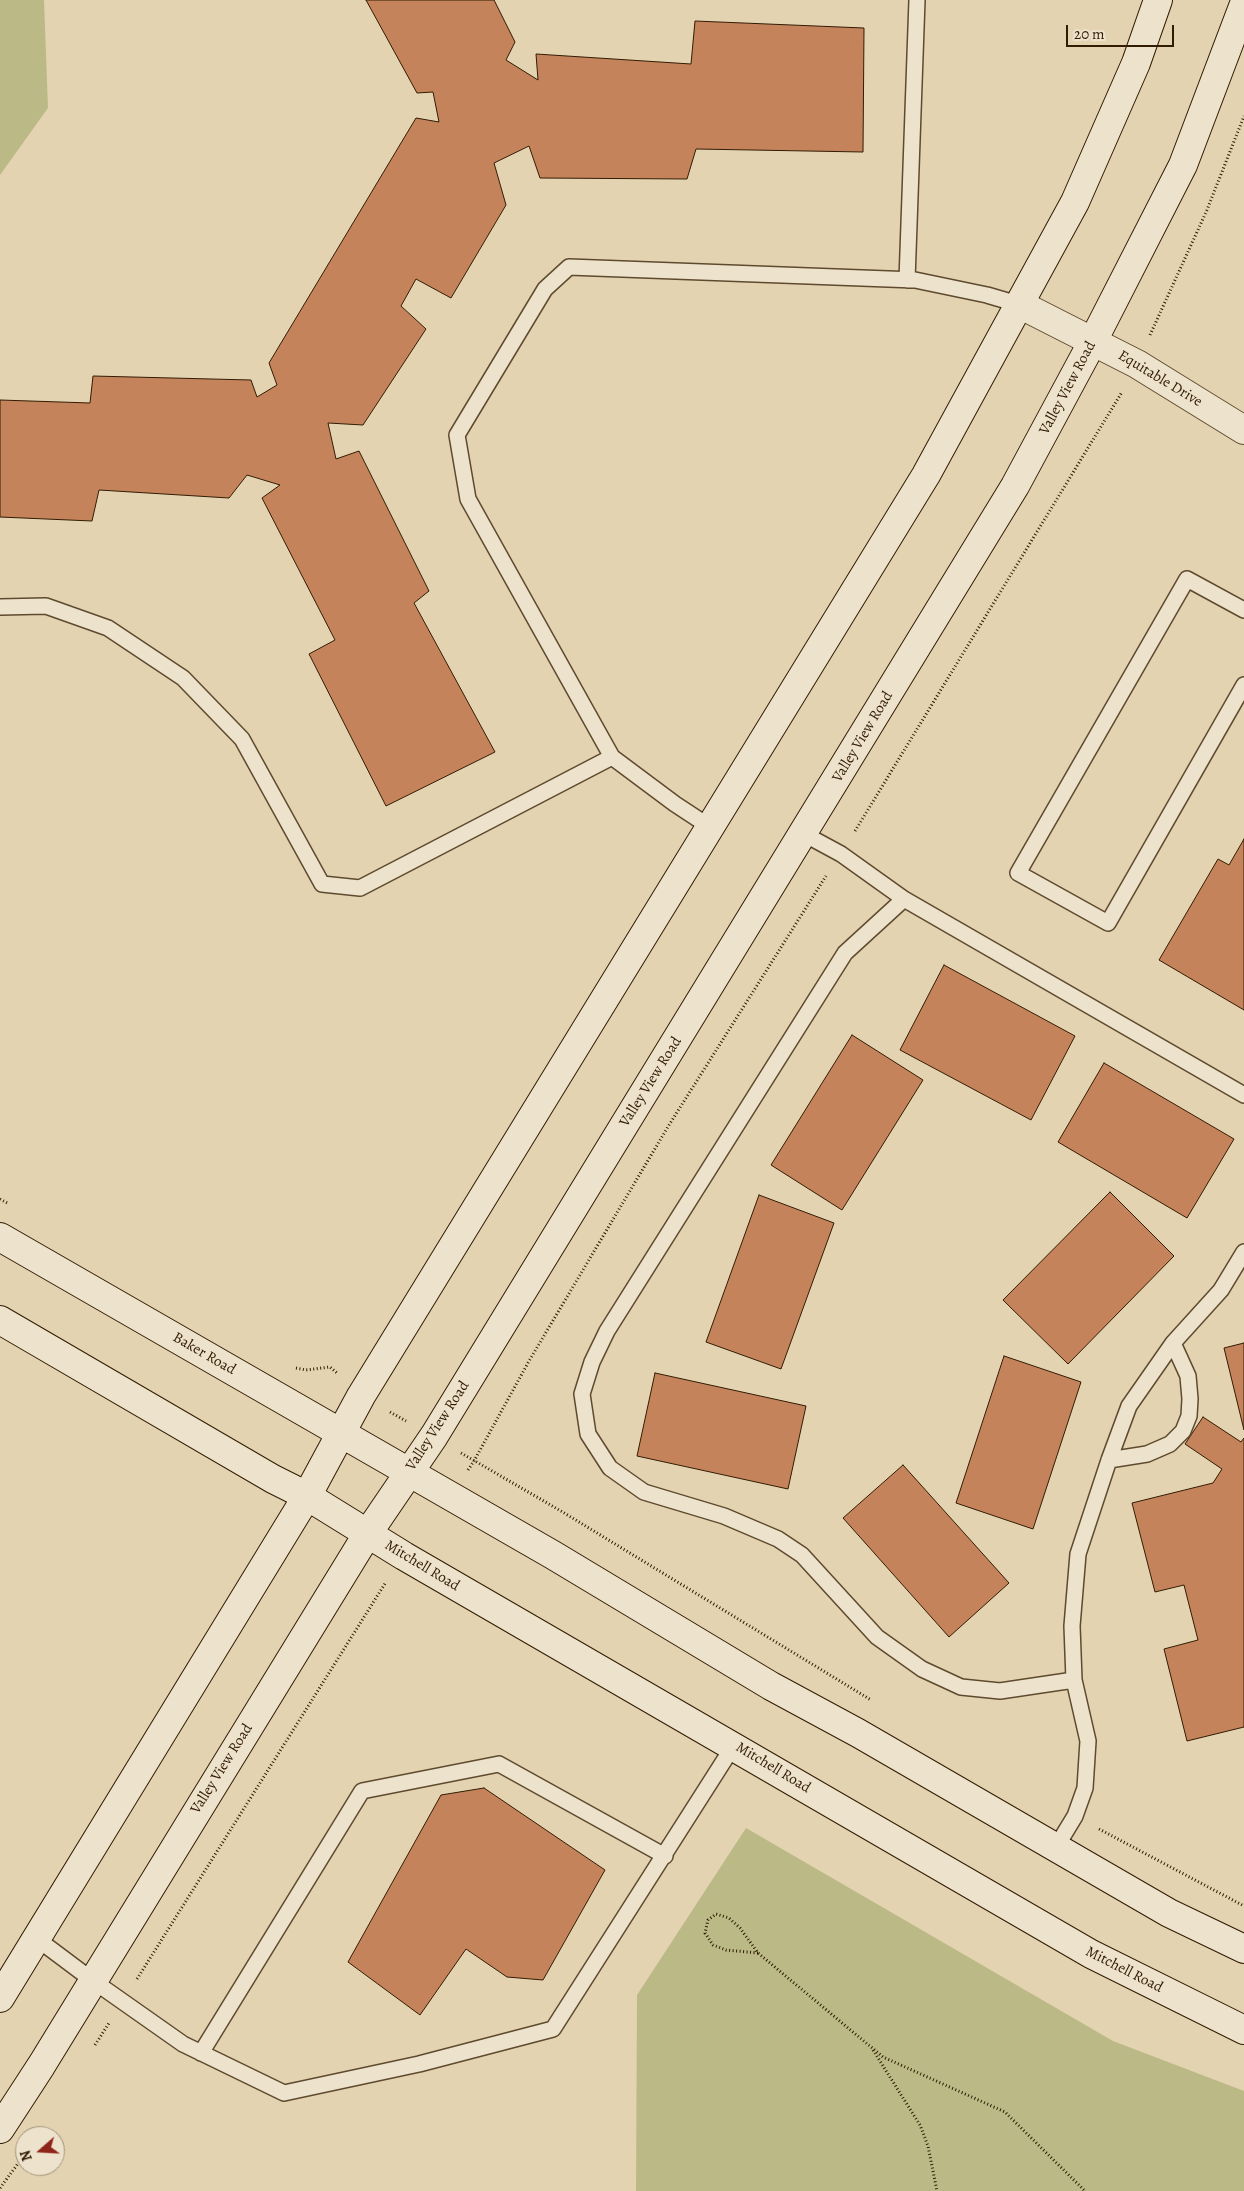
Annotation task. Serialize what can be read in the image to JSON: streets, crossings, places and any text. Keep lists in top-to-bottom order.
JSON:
{
  "streets": {
    "main road": [
      "Equitable Drive",
      "Valley View Road",
      "Baker Road",
      "Mitchell Road"
    ]
  },
  "crossings": [
    ["Equitable Drive", "Valley View Road"],
    ["Valley View Road", "Baker Road"],
    ["Valley View Road", "Mitchell Road"]
  ],
  "scale_bar": "20 m",
  "north": "left"
}
